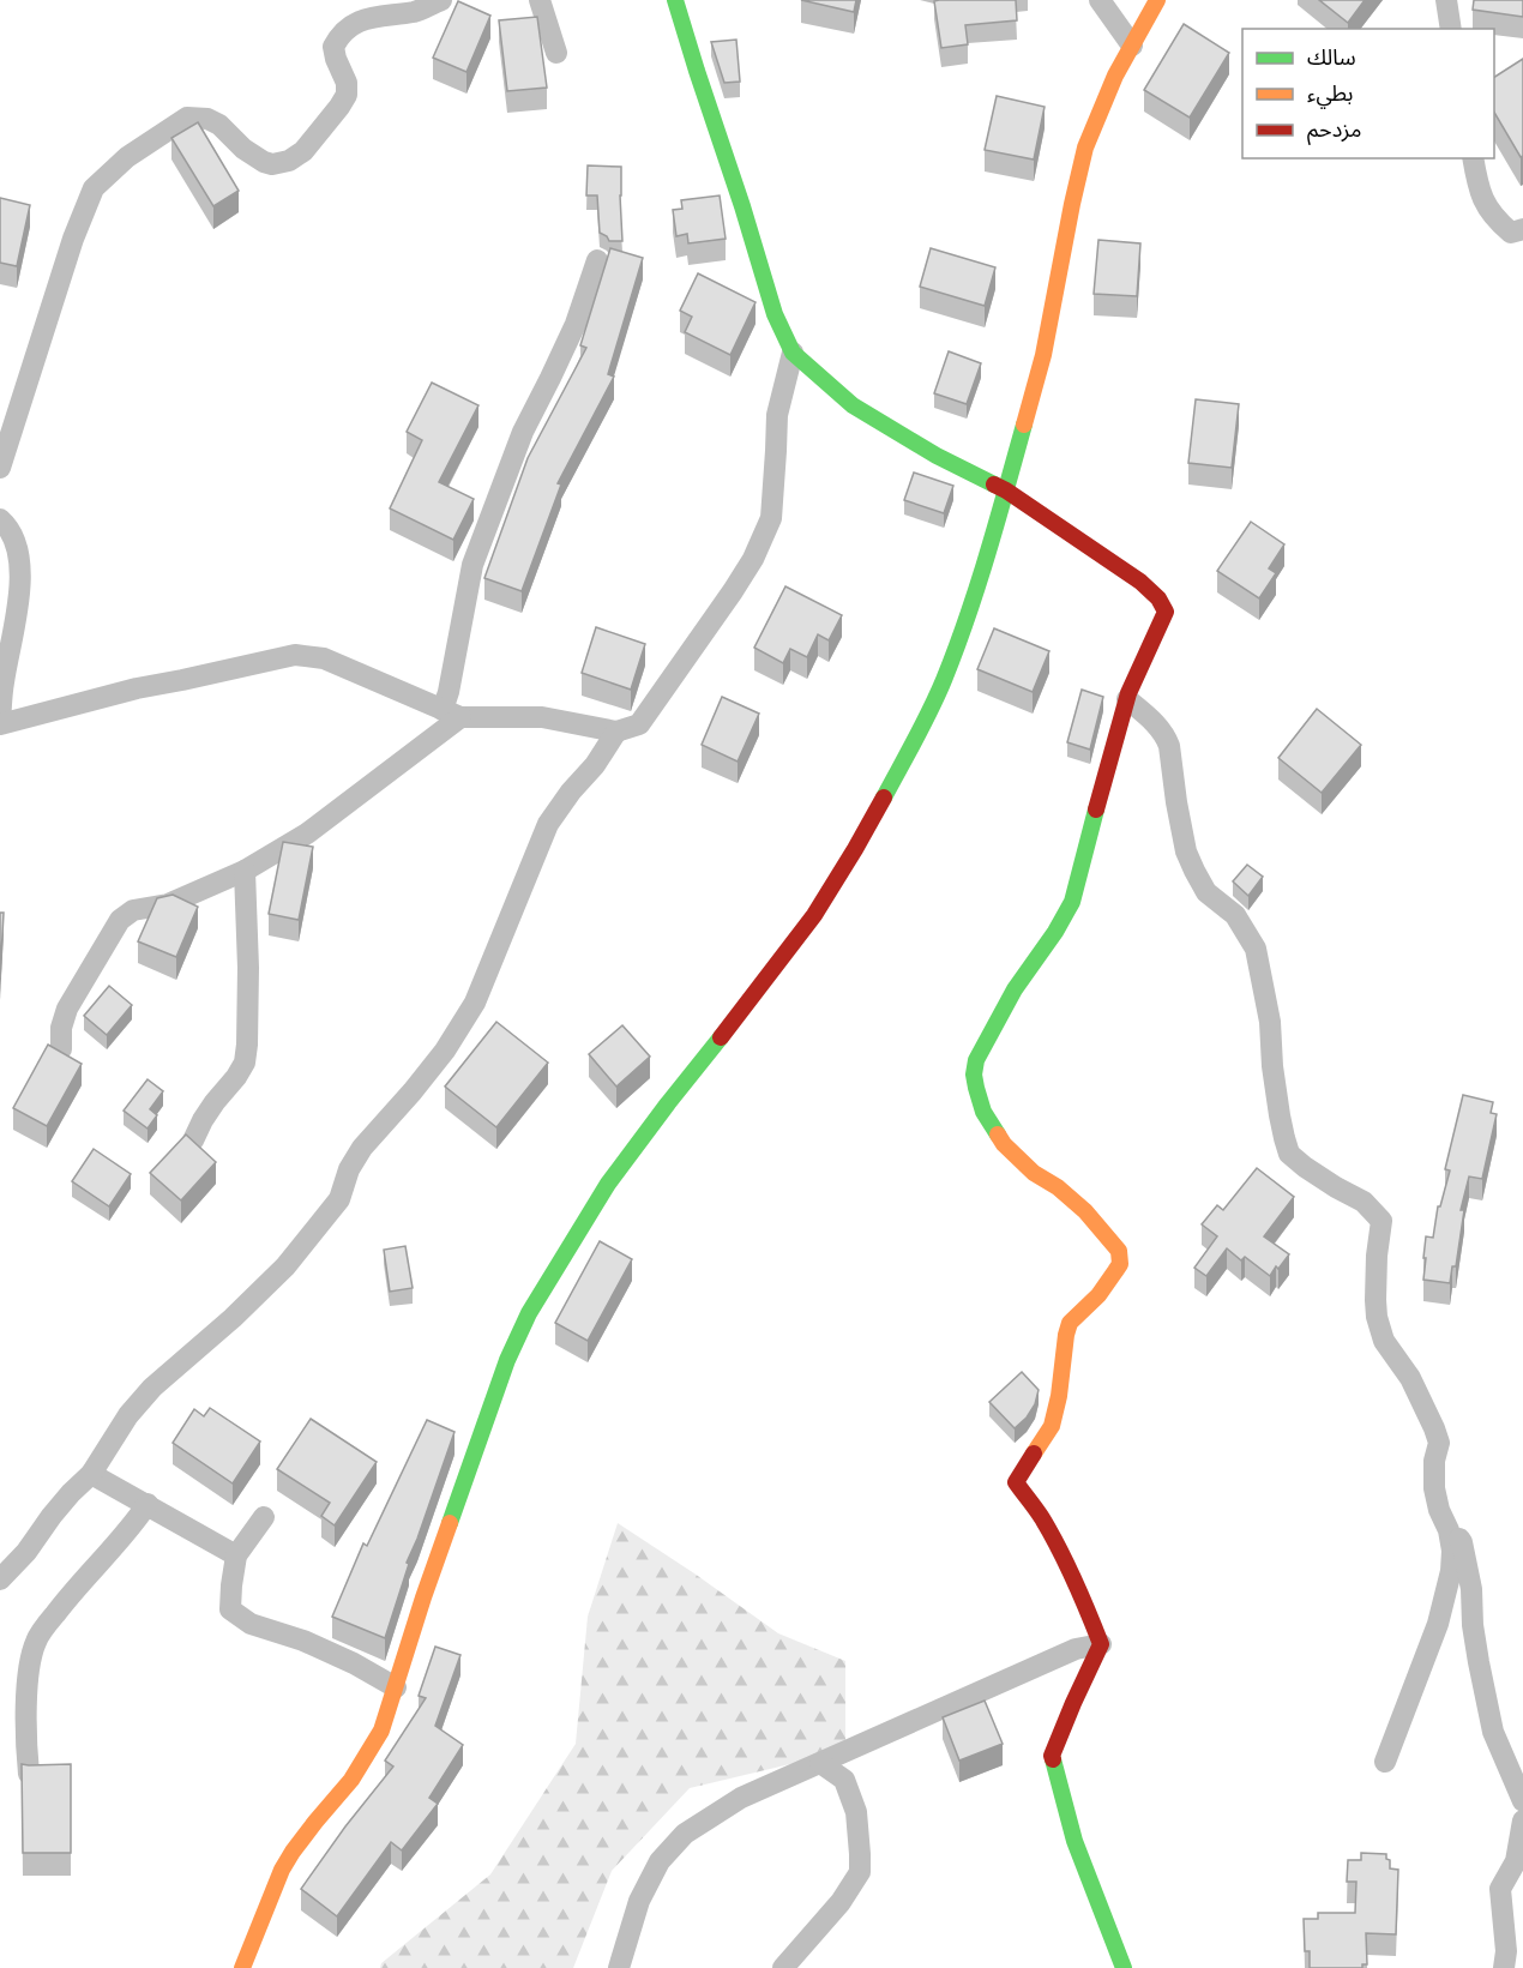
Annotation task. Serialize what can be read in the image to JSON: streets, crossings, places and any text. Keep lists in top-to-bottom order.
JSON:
{
  "legend": ["سالك", "بطيء", "مزدحم"]
}
